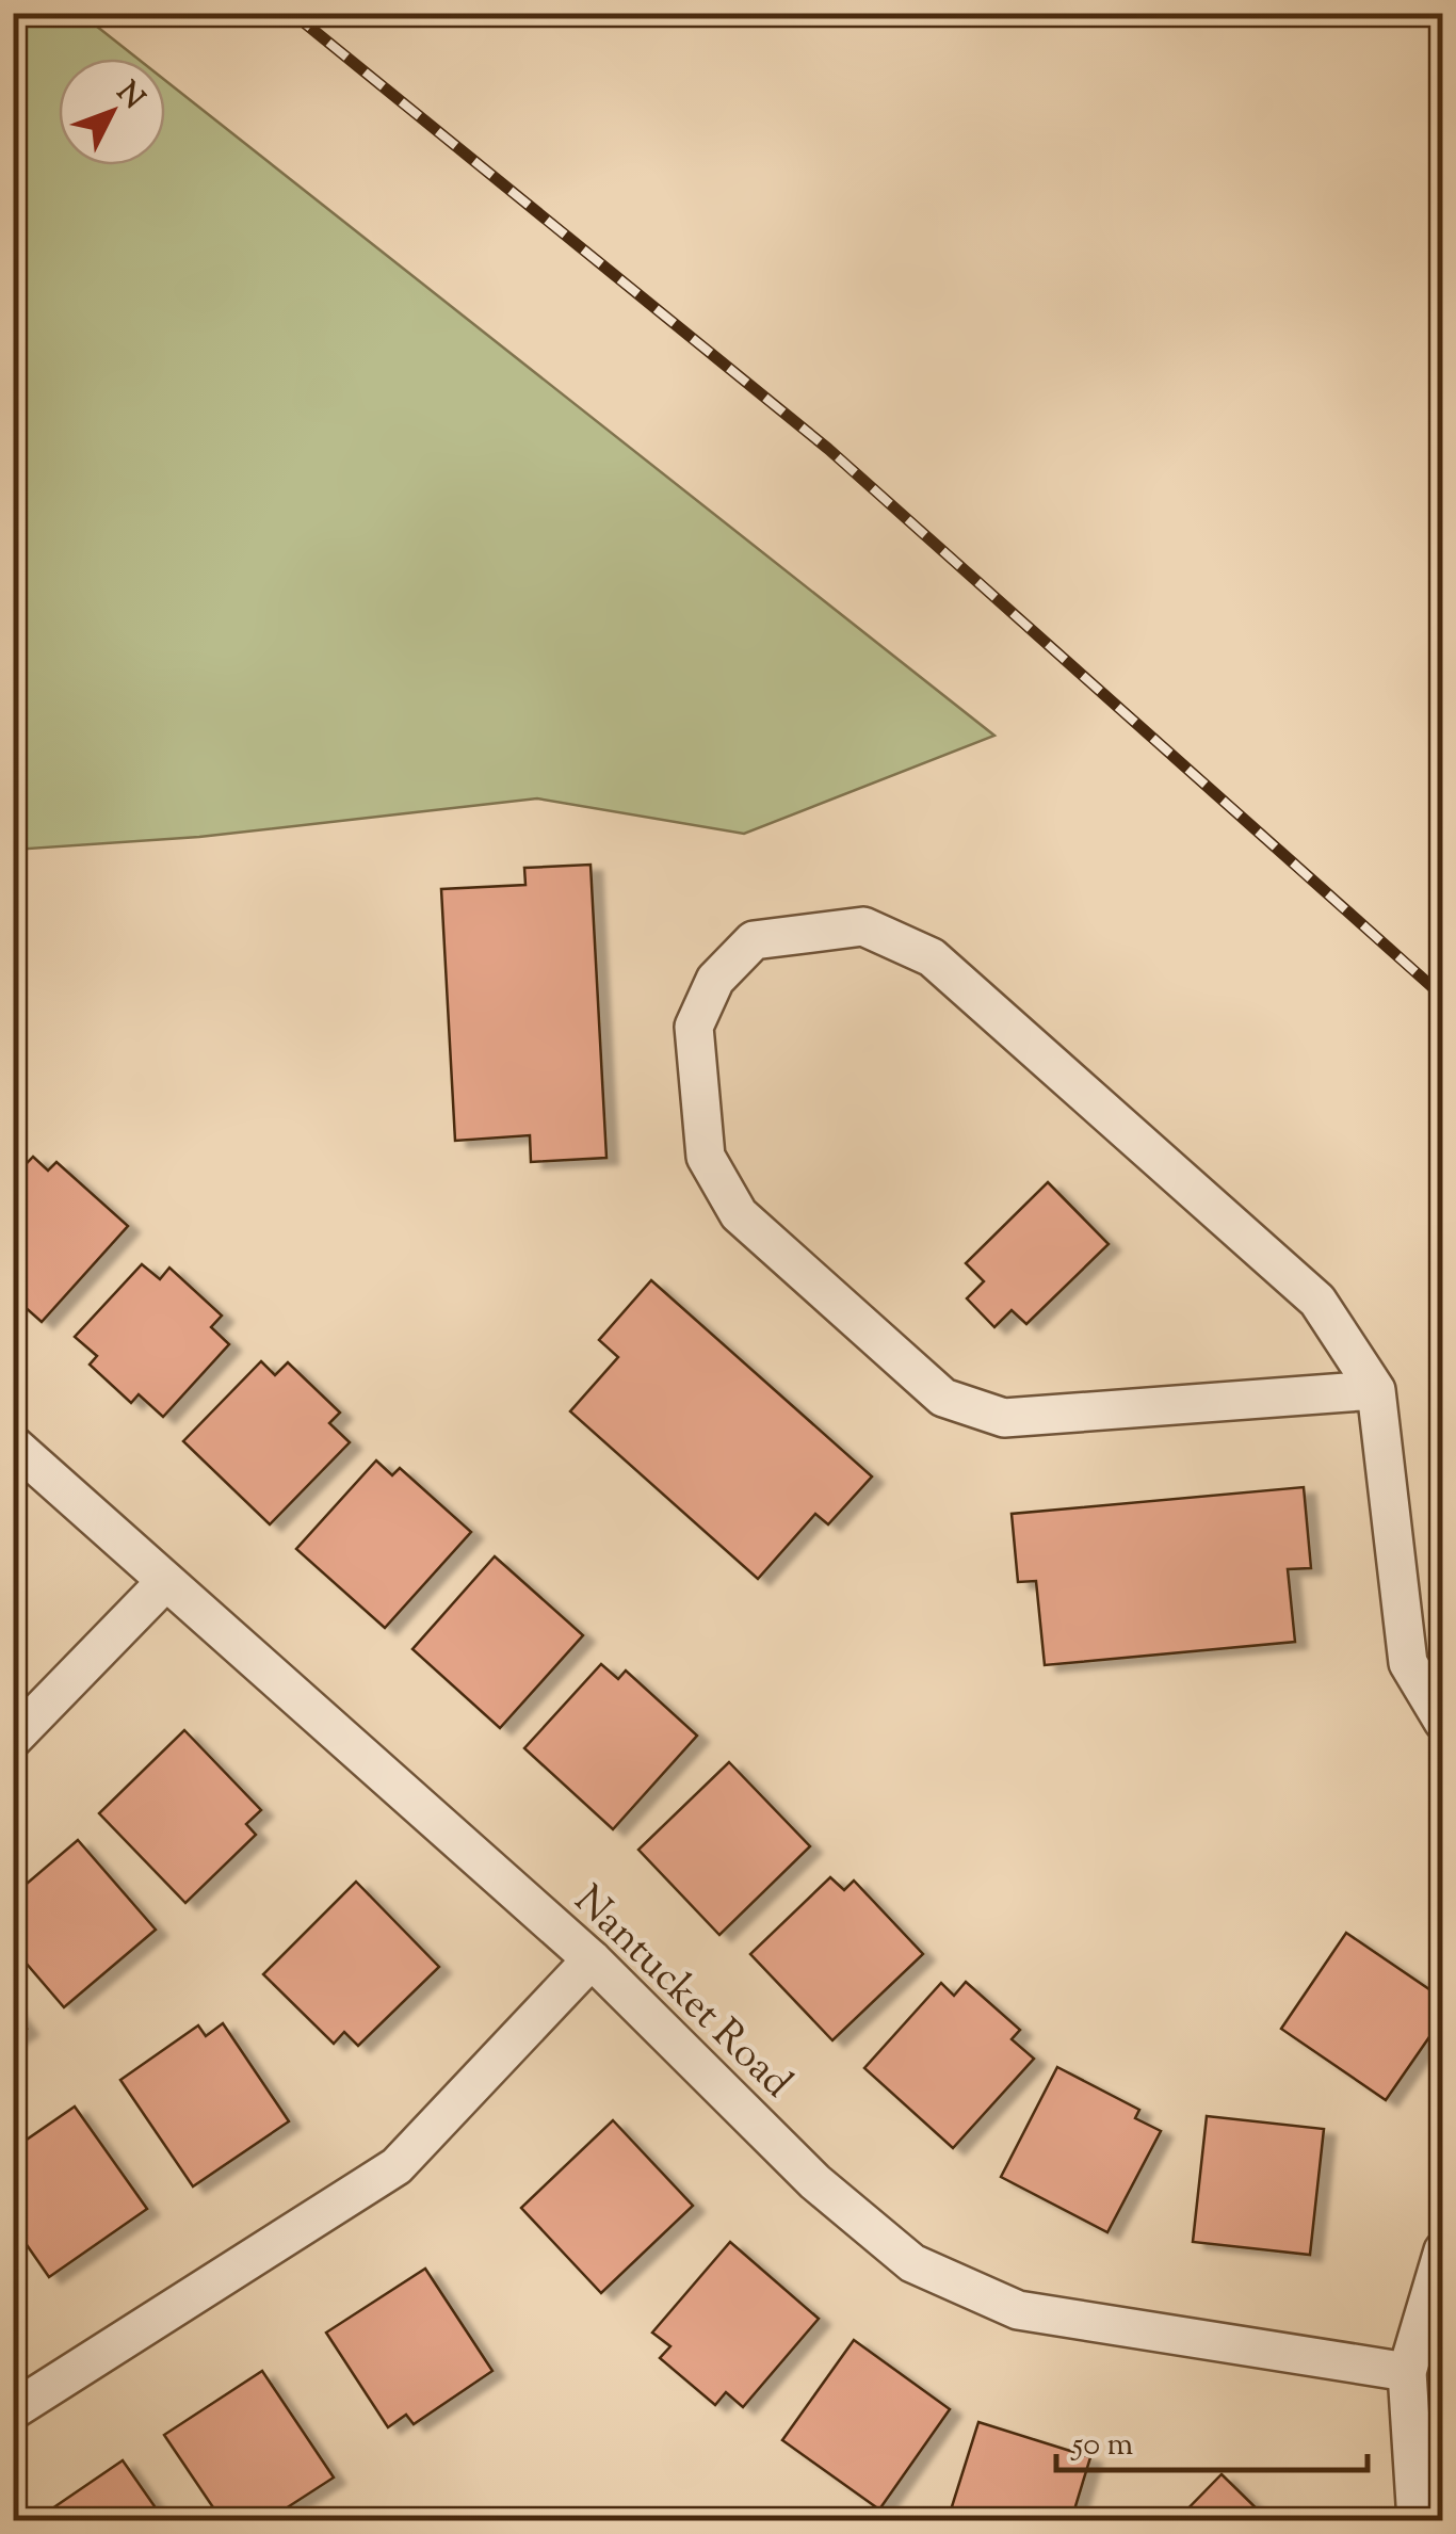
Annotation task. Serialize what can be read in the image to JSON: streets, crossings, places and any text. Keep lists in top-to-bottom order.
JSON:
{
  "streets": {
    "street": ["Nantucket Road"]
  },
  "scale_bar": "50 m",
  "north": "top right"
}
